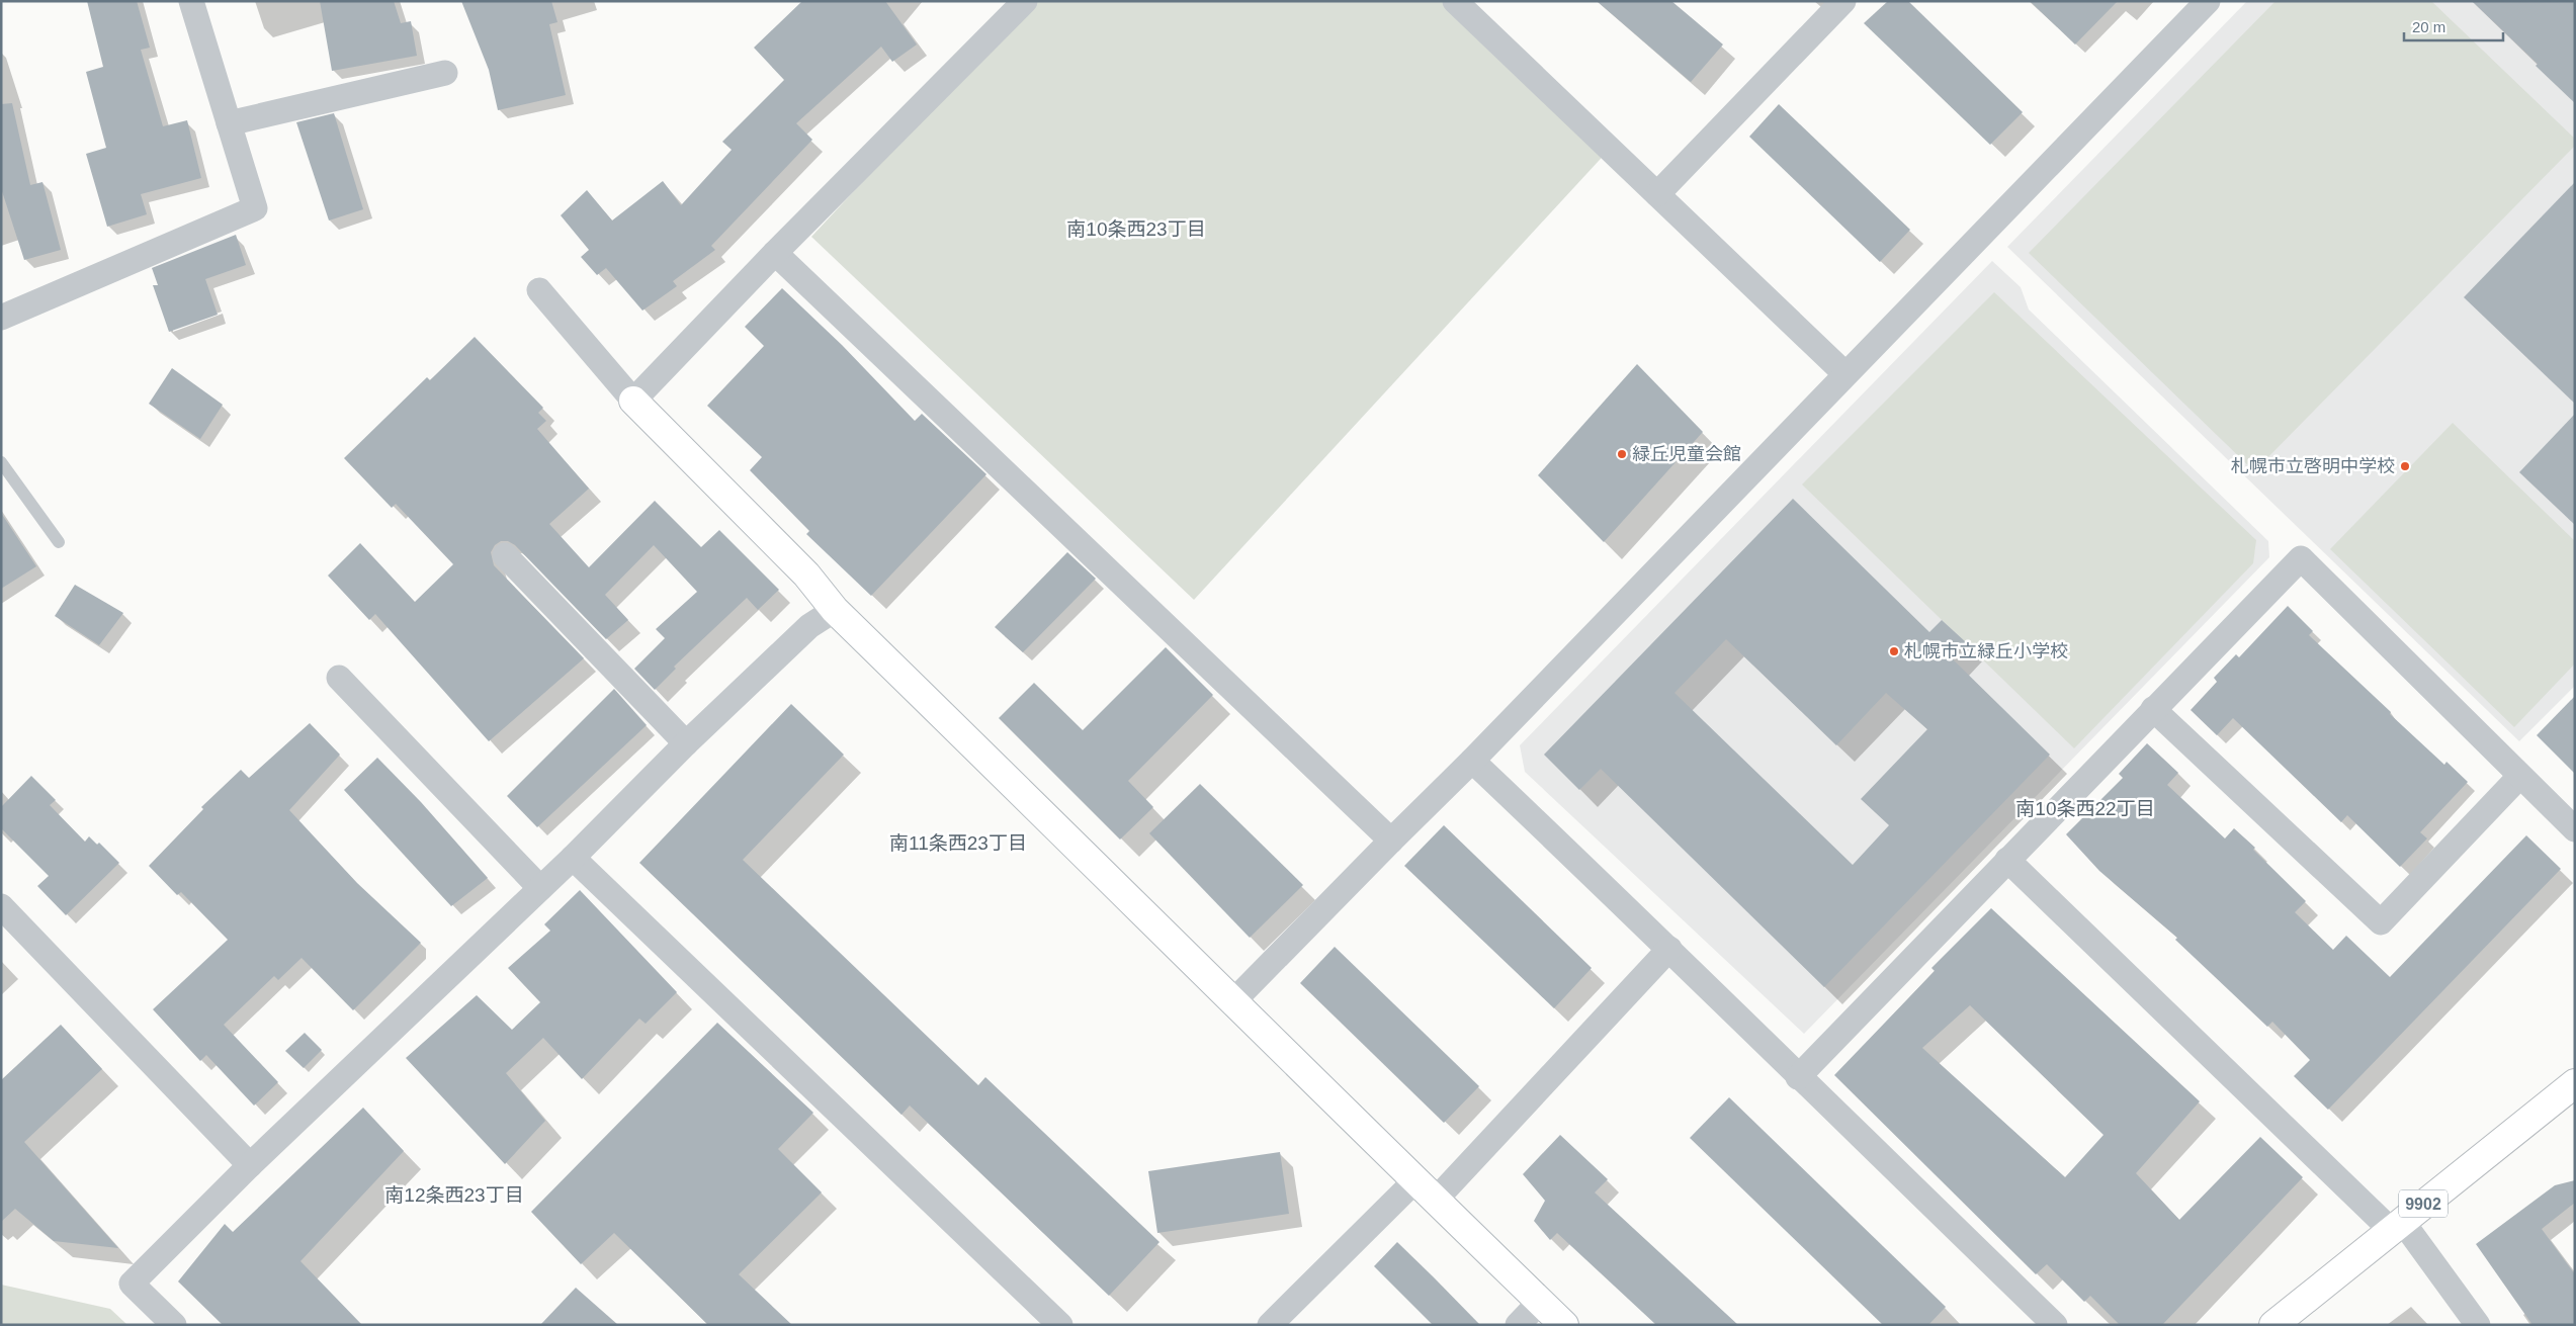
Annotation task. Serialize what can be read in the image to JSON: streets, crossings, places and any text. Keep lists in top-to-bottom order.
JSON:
{
  "streets": {
    "street": ["9902"]
  },
  "districts": [
    "南10条西23丁目",
    "南10条西22丁目",
    "南11条西23丁目",
    "南12条西23丁目"
  ],
  "places": ["緑丘児童会館", "札幌市立啓明中学校", "札幌市立緑丘小学校"],
  "scale_bar": "20 m"
}
